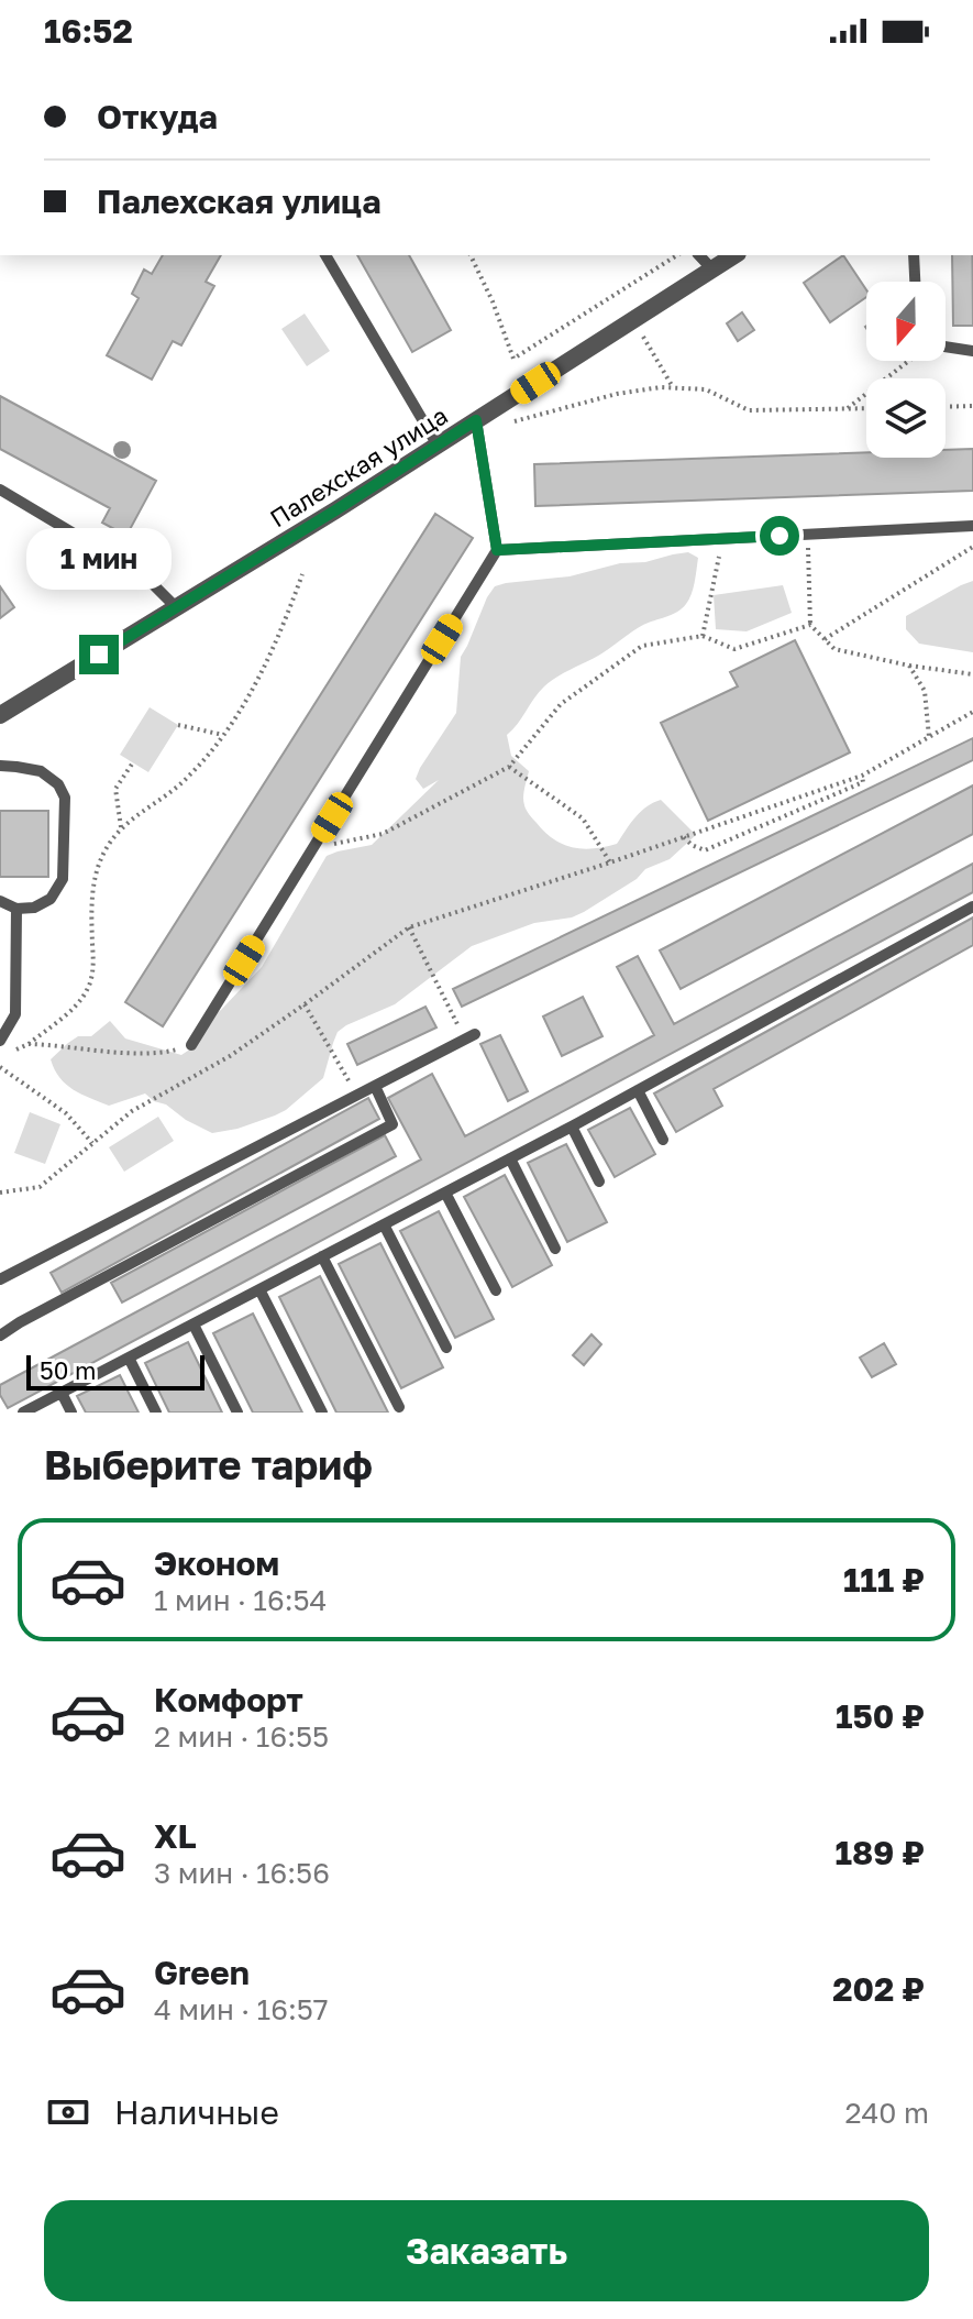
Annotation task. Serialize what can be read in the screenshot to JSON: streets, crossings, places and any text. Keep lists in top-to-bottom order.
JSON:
{
  "streets": {
    "street": ["Палехская улица"]
  },
  "scale_bar": "50 m",
  "north": "bottom",
  "page": {
    "status": "16:52",
    "banner": ["Откуда", "Палехская улица"],
    "bubble": "1 мин",
    "scale": "50 m",
    "heading": "Выберите тариф",
    "list": [
      {
        "name": "Эконом",
        "note": "1 мин · 16:54",
        "value": "111 ₽"
      },
      {
        "name": "Комфорт",
        "note": "2 мин · 16:55",
        "value": "150 ₽"
      },
      {
        "name": "XL",
        "note": "3 мин · 16:56",
        "value": "189 ₽"
      },
      {
        "name": "Green",
        "note": "4 мин · 16:57",
        "value": "202 ₽"
      }
    ],
    "pay": ["Наличные", "240 m"],
    "buttons": "Заказать"
  }
}
